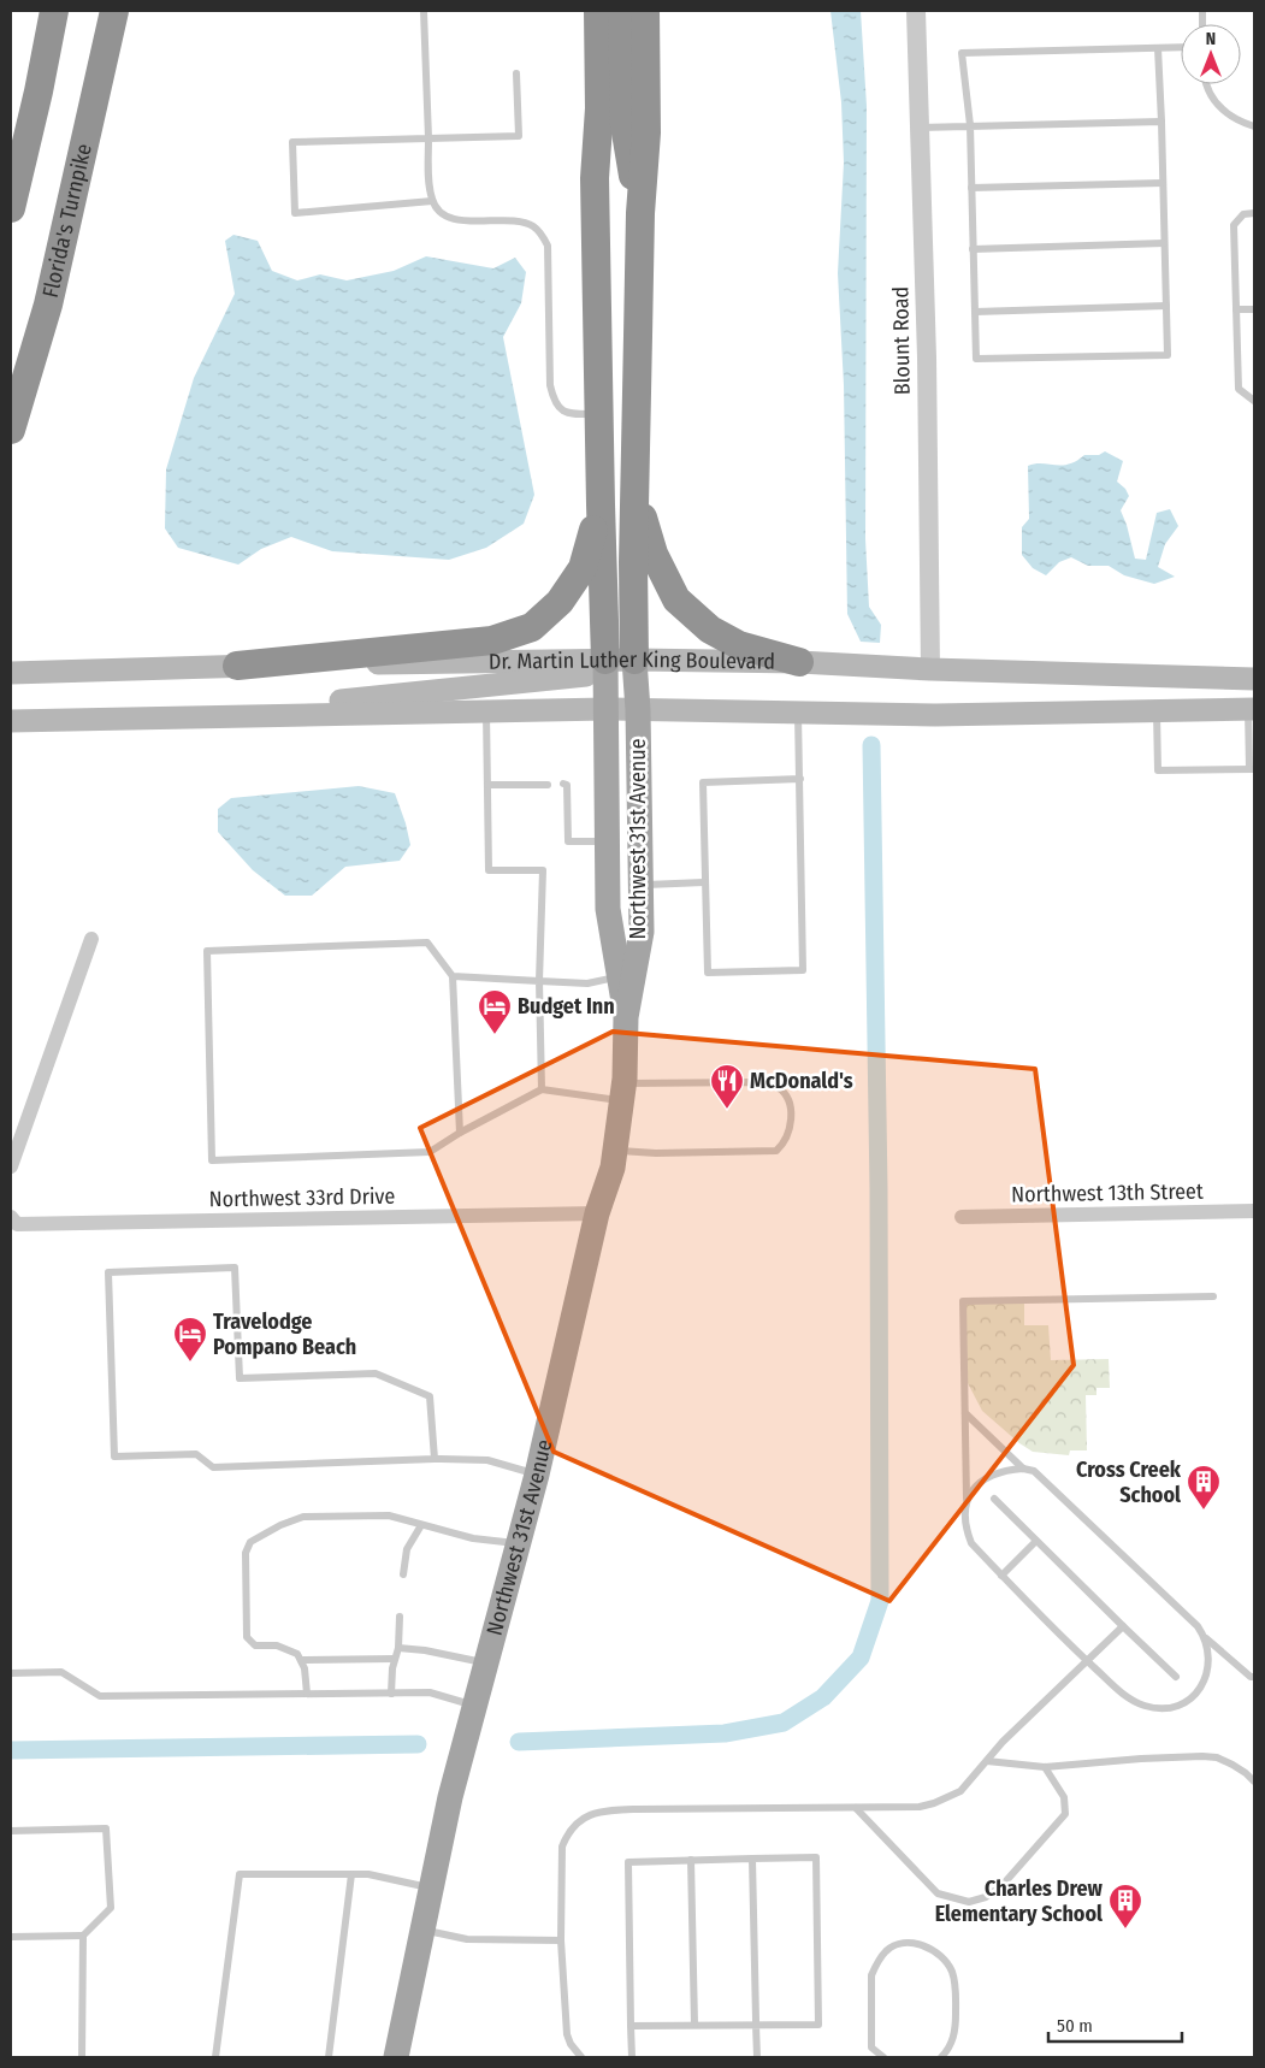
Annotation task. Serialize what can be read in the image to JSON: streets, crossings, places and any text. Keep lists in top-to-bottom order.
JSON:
{
  "streets": {
    "highway": ["Florida's Turnpike"],
    "main road": ["Dr. Martin Luther King Boulevard", "Northwest 31st Avenue"],
    "street": ["Blount Road", "Northwest 13th Street", "Northwest 33rd Drive"]
  },
  "crossings": [
    ["Blount Road", "Dr. Martin Luther King Boulevard"],
    ["Dr. Martin Luther King Boulevard", "Northwest 31st Avenue"],
    ["Northwest 31st Avenue", "Northwest 33rd Drive"]
  ],
  "places": {
    "hotel": ["Budget Inn", "Travelodge Pompano Beach"],
    "restaurant": ["McDonald's"],
    "building": ["Cross Creek School", "Charles Drew Elementary School"]
  },
  "scale_bar": "50 m",
  "north": "top"
}
